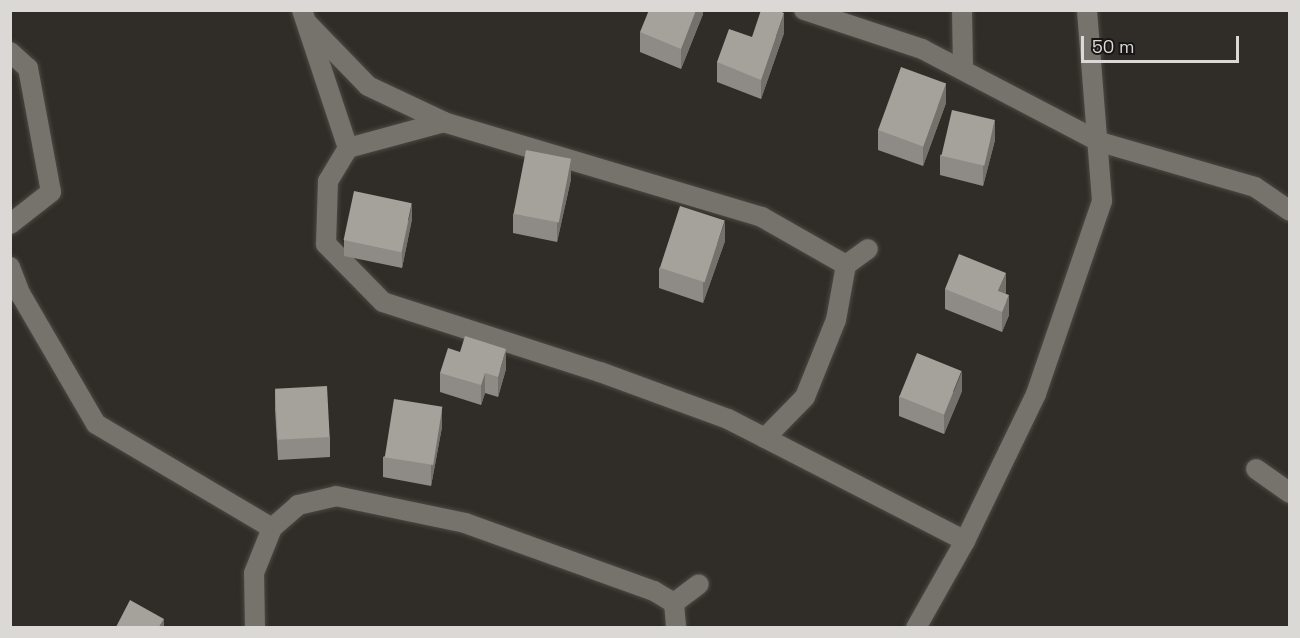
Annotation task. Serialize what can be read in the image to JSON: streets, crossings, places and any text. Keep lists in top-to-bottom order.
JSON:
{
  "scale_bar": "50 m"
}
